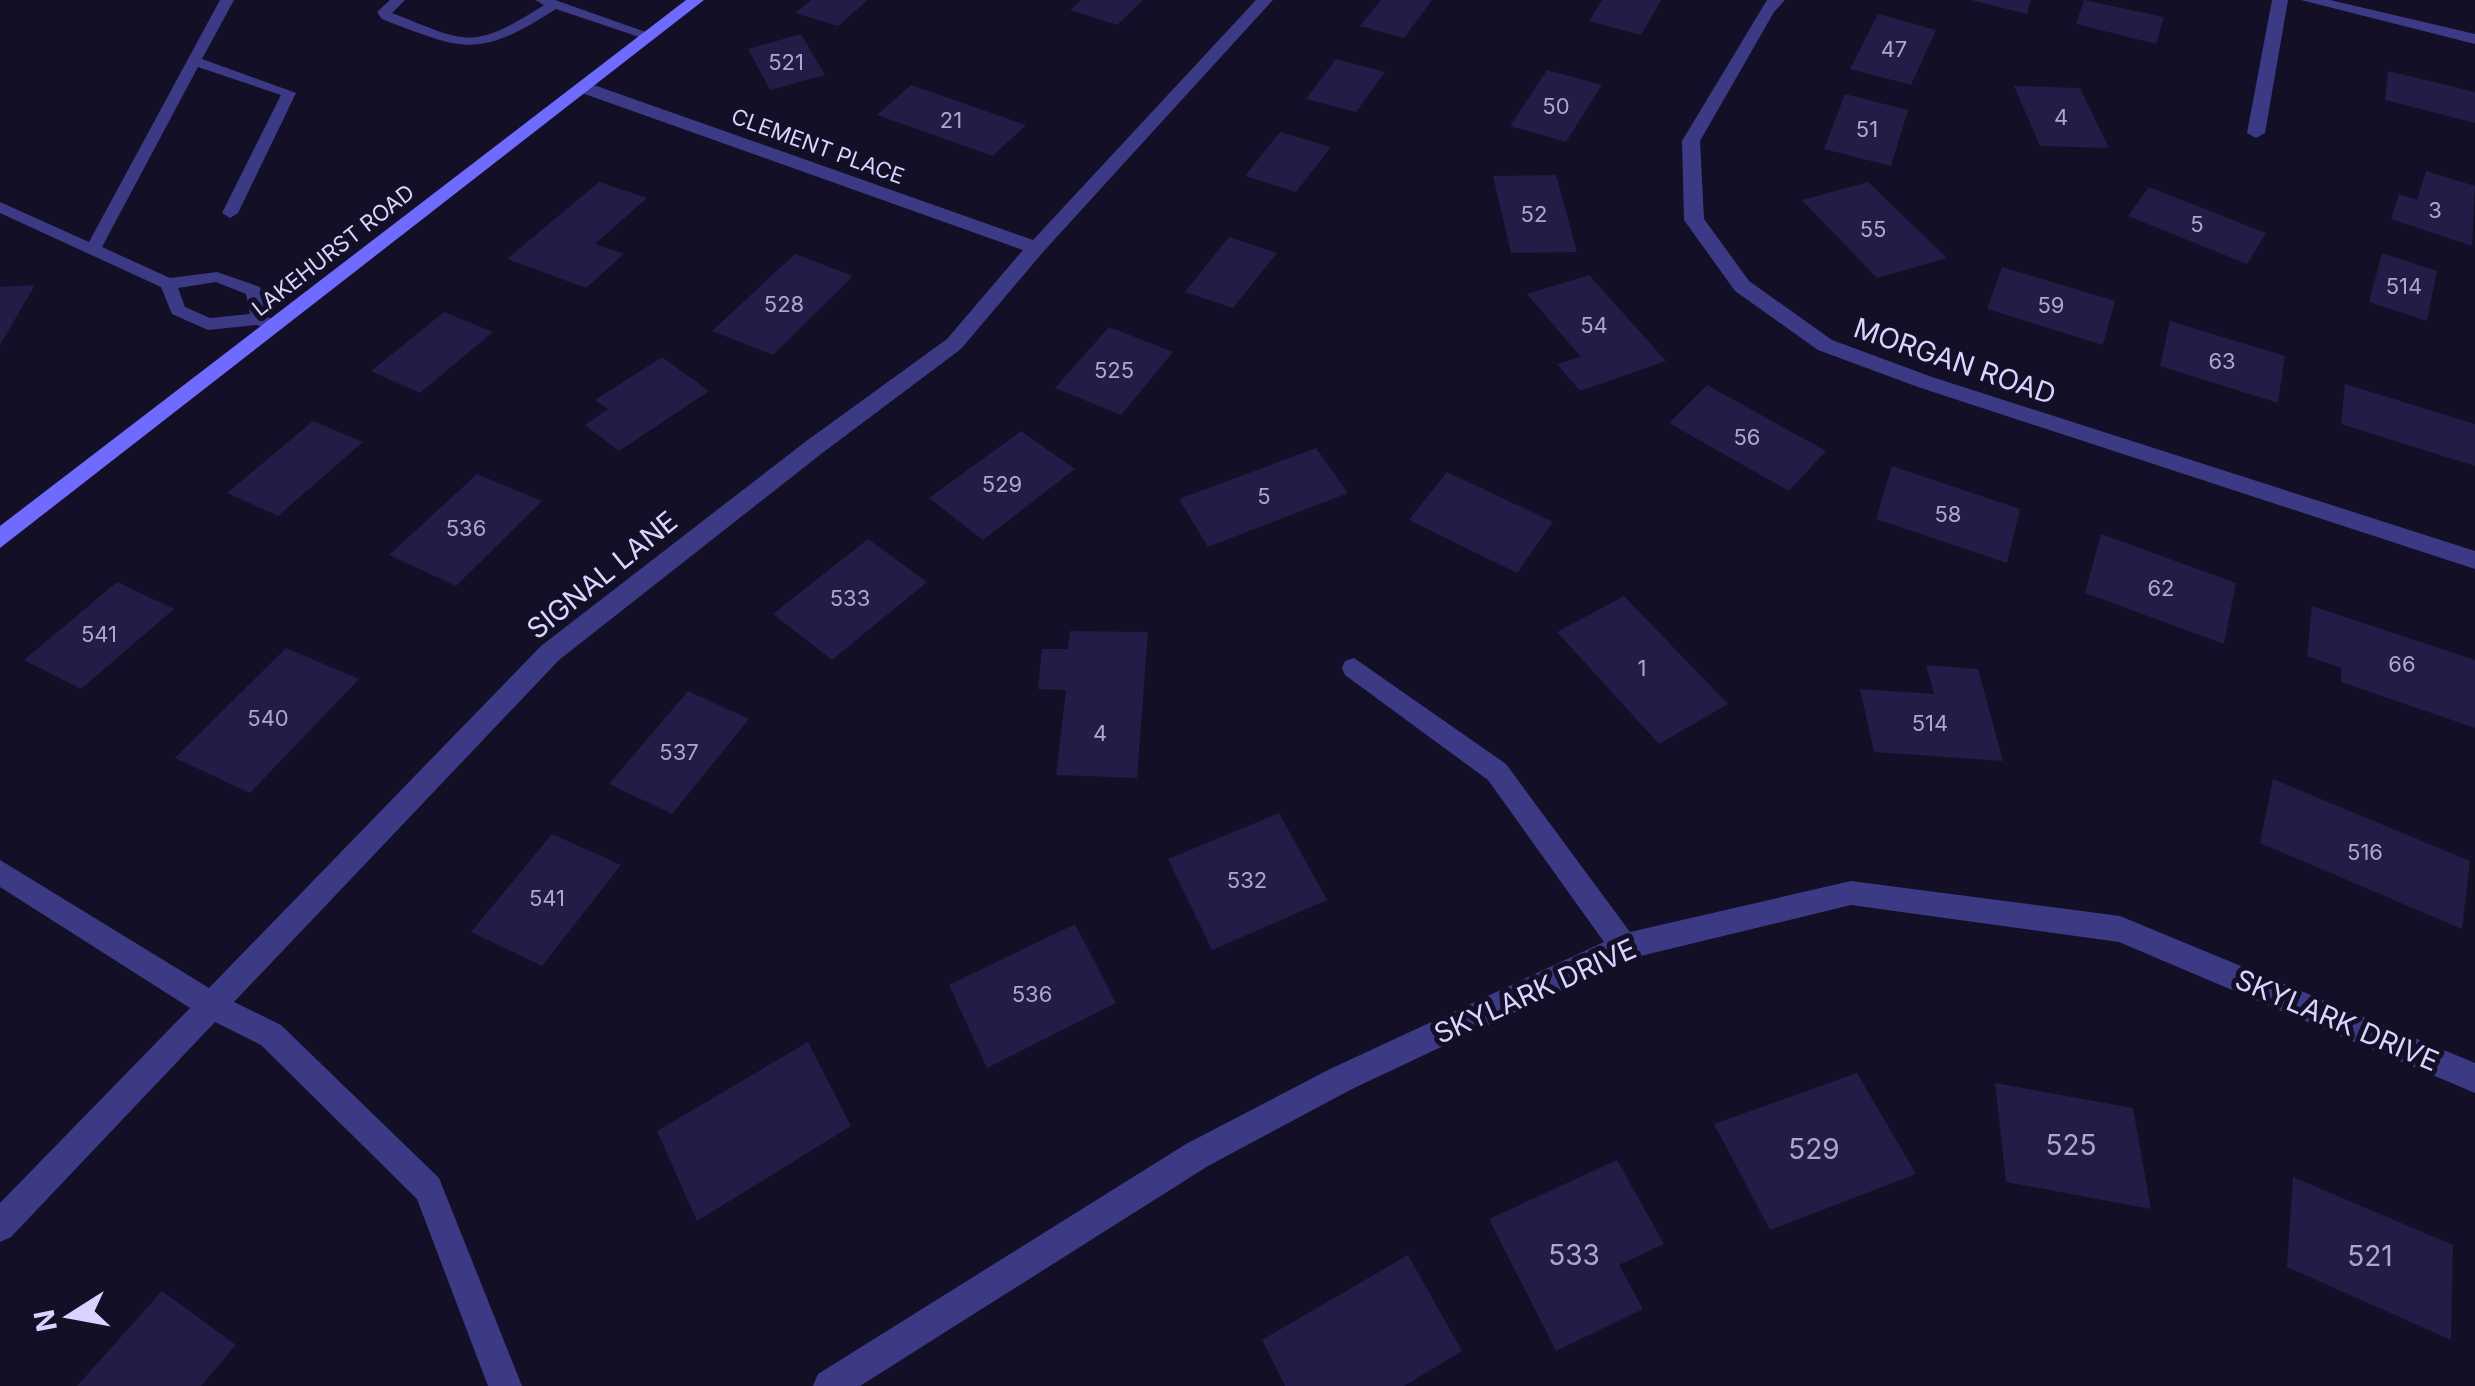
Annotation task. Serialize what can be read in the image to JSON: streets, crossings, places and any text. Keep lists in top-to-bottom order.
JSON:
{
  "streets": {
    "main road": ["LAKEHURST ROAD"],
    "street": [
      "CLEMENT PLACE",
      "MORGAN ROAD",
      "SIGNAL LANE",
      "SKYLARK DRIVE"
    ]
  },
  "crossings": [
    ["CLEMENT PLACE", "LAKEHURST ROAD"],
    ["CLEMENT PLACE", "SIGNAL LANE"]
  ],
  "house_numbers": [
    "47",
    "521",
    "50",
    "4",
    "21",
    "51",
    "3",
    "52",
    "5",
    "55",
    "514",
    "528",
    "59",
    "54",
    "63",
    "525",
    "56",
    "529",
    "5",
    "58",
    "536",
    "62",
    "533",
    "541",
    "66",
    "1",
    "540",
    "514",
    "4",
    "537",
    "516",
    "532",
    "541",
    "536",
    "525",
    "529",
    "533",
    "521"
  ],
  "north": "left"
}
